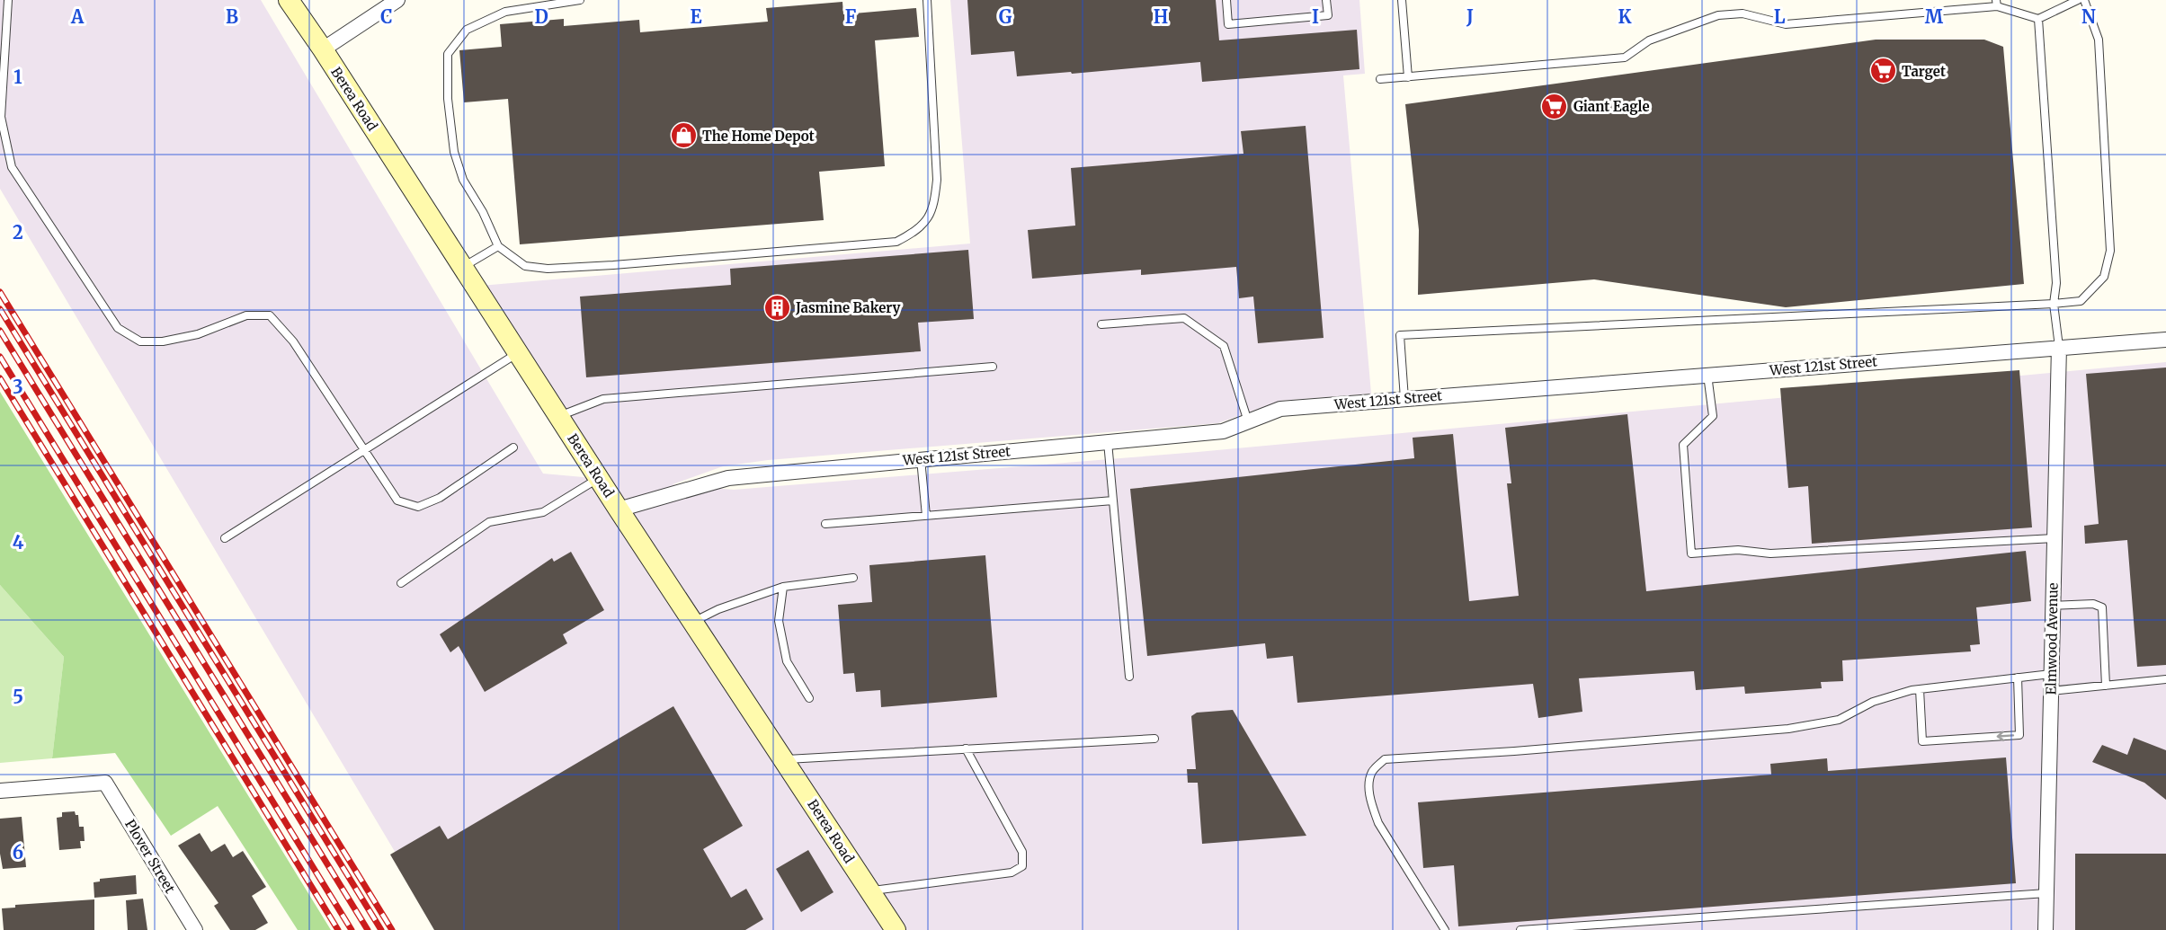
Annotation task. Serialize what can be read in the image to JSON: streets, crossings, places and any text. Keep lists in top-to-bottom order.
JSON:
{
  "streets": {
    "main road": ["Berea Road"],
    "street": ["West 121st Street", "Elmwood Avenue", "Plover Street"]
  },
  "crossings": [
    ["Berea Road", "West 121st Street"],
    ["West 121st Street", "Elmwood Avenue"]
  ],
  "places": {
    "supermarket": ["Target", "Giant Eagle"],
    "shop": ["The Home Depot"],
    "building": ["Jasmine Bakery"]
  },
  "grid": {
    "columns": [
      "A",
      "B",
      "C",
      "D",
      "E",
      "F",
      "G",
      "H",
      "I",
      "J",
      "K",
      "L",
      "M",
      "N"
    ],
    "rows": [
      "1",
      "2",
      "3",
      "4",
      "5",
      "6"
    ]
  }
}
